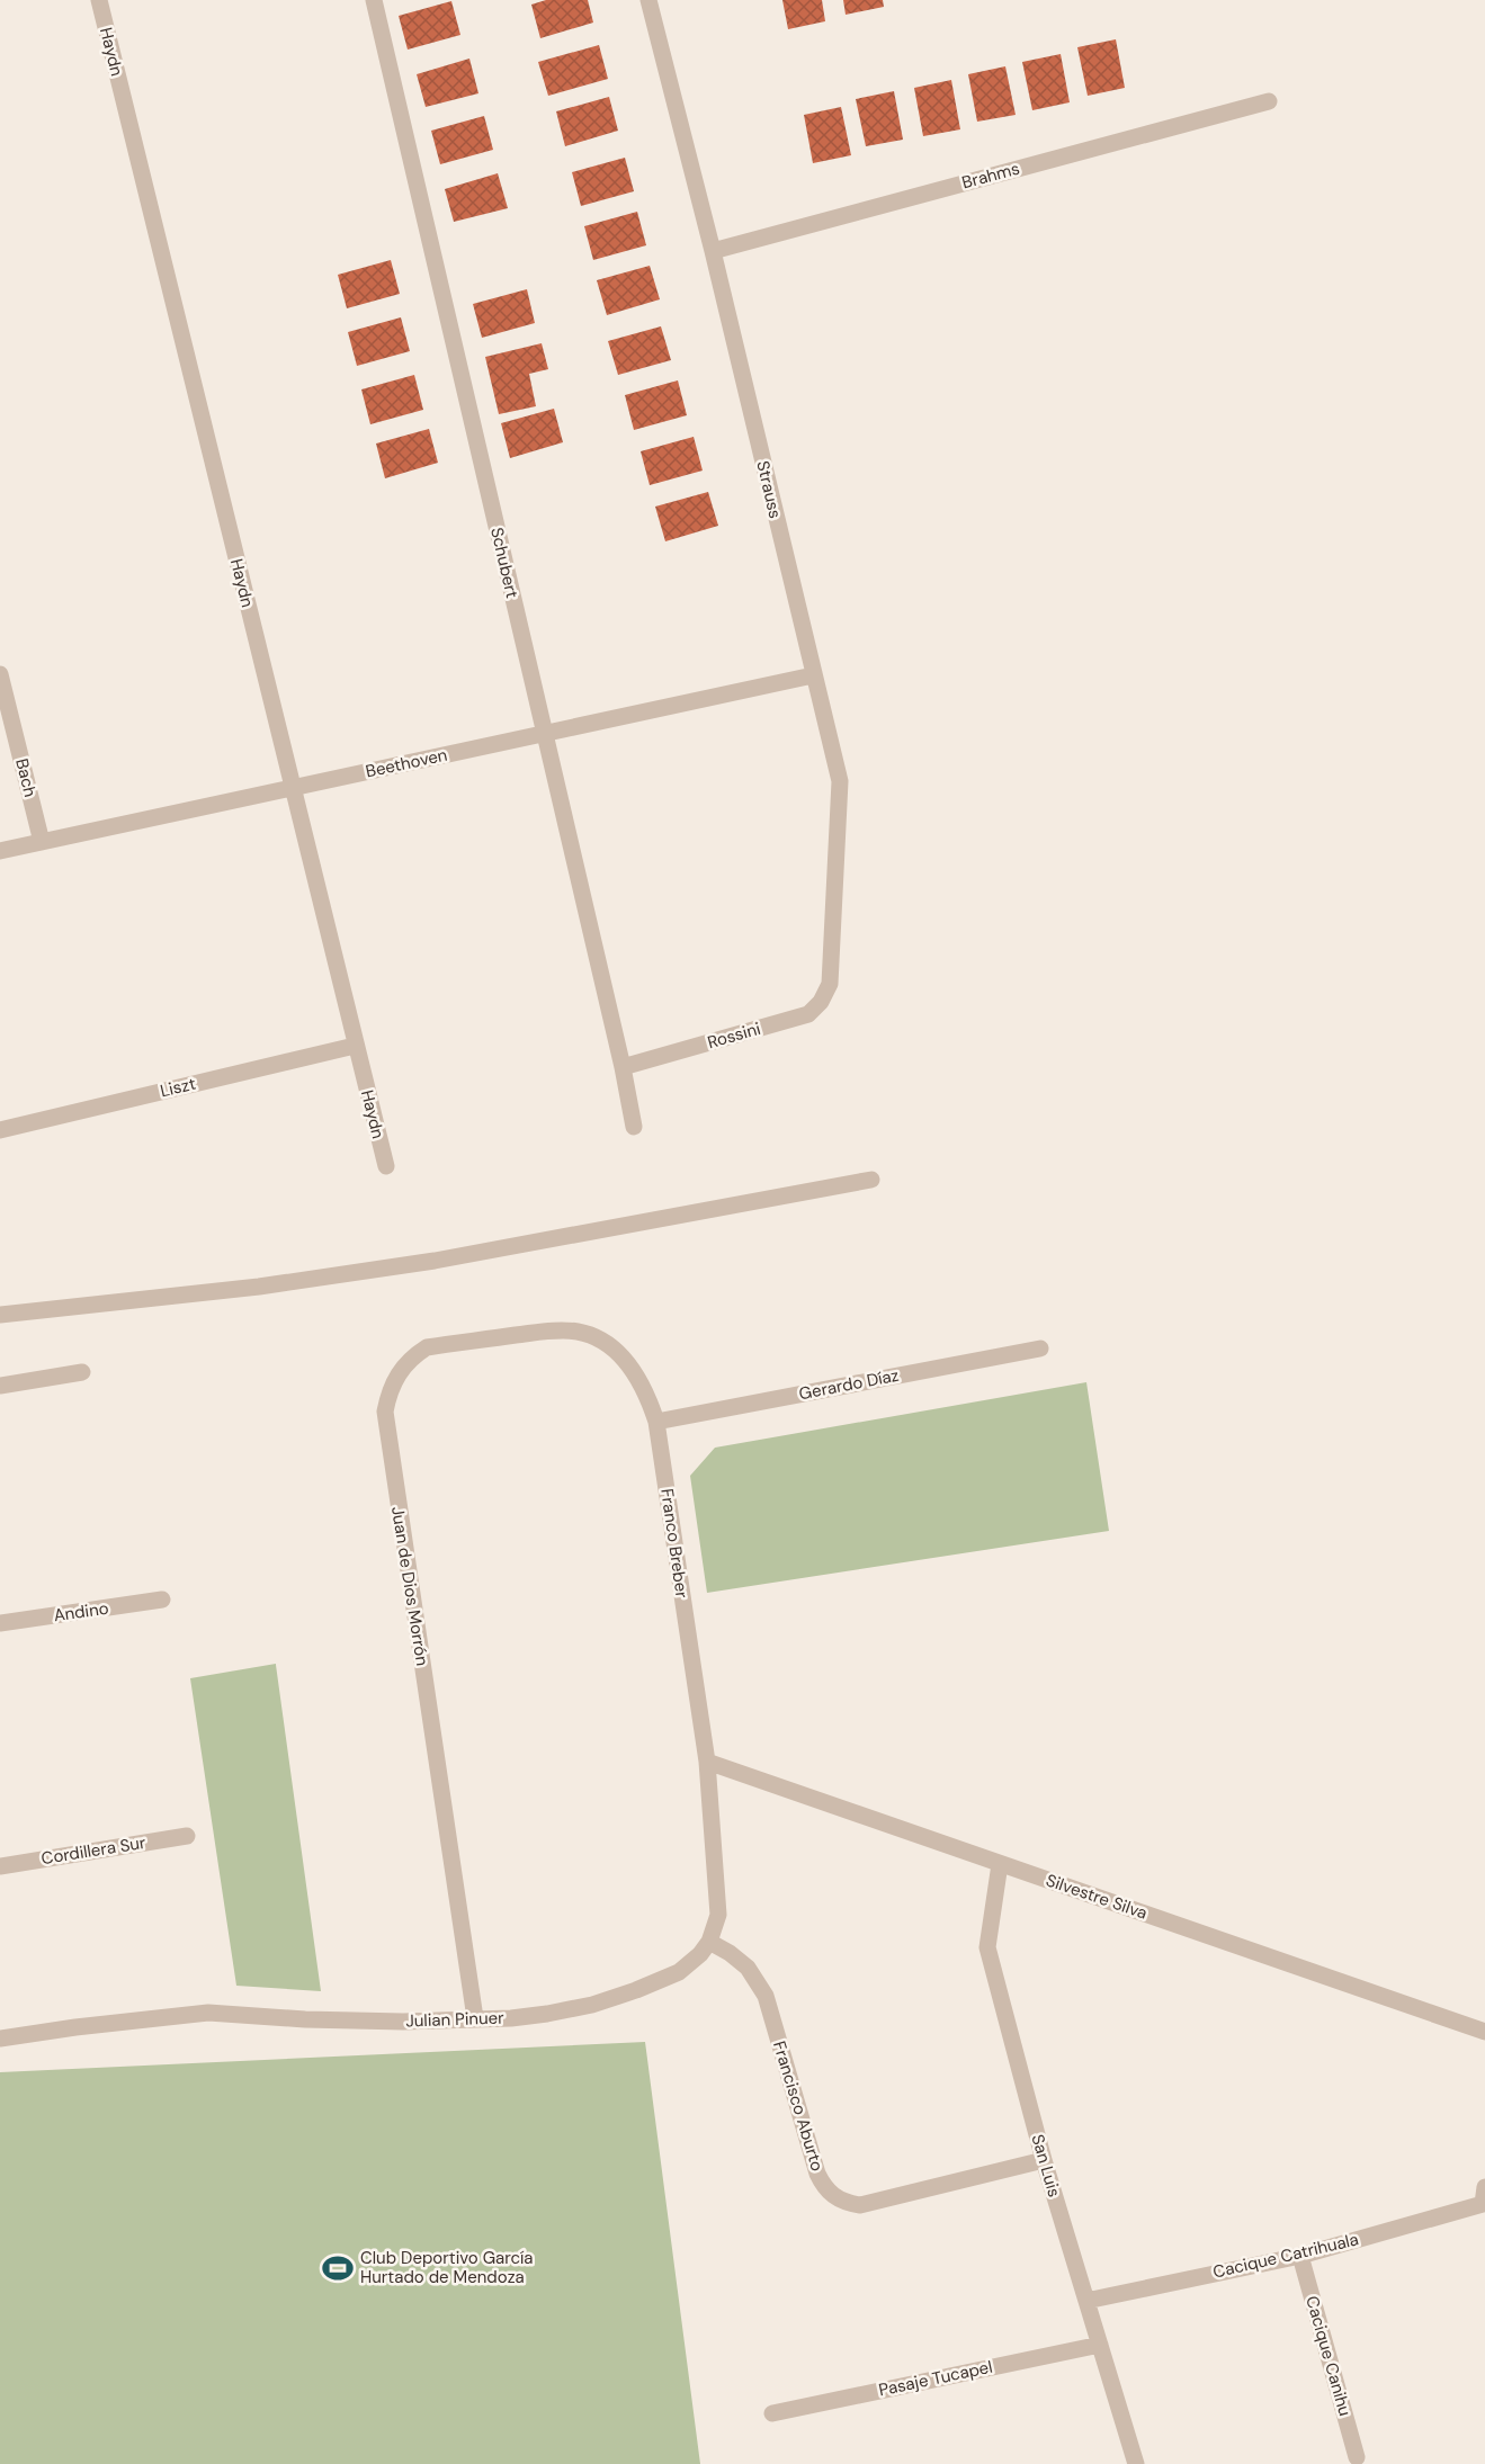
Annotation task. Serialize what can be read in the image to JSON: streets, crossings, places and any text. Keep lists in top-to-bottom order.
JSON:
{
  "streets": {
    "street": [
      "Haydn",
      "Brahms",
      "Strauss",
      "Schubert",
      "Beethoven",
      "Bach",
      "Rossini",
      "Liszt",
      "Gerardo Díaz",
      "Franco Breber",
      "Juan de Dios Morrón",
      "Andino",
      "Cordillera Sur",
      "Silvestre Silva",
      "Julian Pinuer",
      "Francisco Aburto",
      "San Luis",
      "Cacique Catrihuala",
      "Cacique Canihu",
      "Pasaje Tucapel"
    ]
  },
  "crossings": [
    ["Haydn", "Beethoven"],
    ["Haydn", "Liszt"],
    ["Brahms", "Strauss"],
    ["Strauss", "Beethoven"],
    ["Strauss", "Rossini"],
    ["Schubert", "Beethoven"],
    ["Schubert", "Rossini"],
    ["Beethoven", "Bach"],
    ["Gerardo Díaz", "Franco Breber"],
    ["Franco Breber", "Juan de Dios Morrón"],
    ["Franco Breber", "Silvestre Silva"],
    ["Franco Breber", "Julian Pinuer"],
    ["Juan de Dios Morrón", "Julian Pinuer"],
    ["Silvestre Silva", "Julian Pinuer"],
    ["Silvestre Silva", "San Luis"],
    ["Julian Pinuer", "Francisco Aburto"],
    ["Francisco Aburto", "San Luis"],
    ["San Luis", "Cacique Catrihuala"],
    ["San Luis", "Pasaje Tucapel"],
    ["Cacique Catrihuala", "Cacique Canihu"]
  ],
  "places": {
    "sports": ["Club Deportivo García Hurtado de Mendoza"]
  }
}
